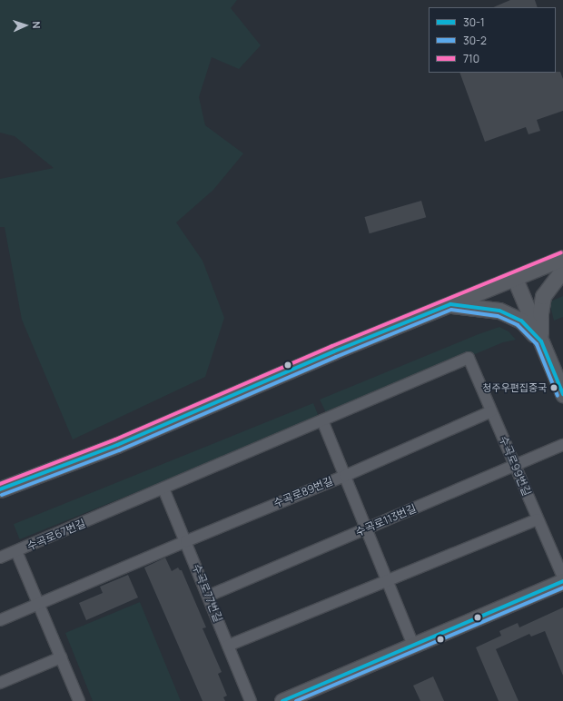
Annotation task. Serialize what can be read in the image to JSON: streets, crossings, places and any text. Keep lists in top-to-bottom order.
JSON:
{
  "streets": {
    "street": [
      "수곡로99번길",
      "수곡로89번길",
      "수곡로113번길",
      "수곡로67번길",
      "수곡로77번길"
    ]
  },
  "crossings": [
    ["수곡로99번길", "수곡로89번길"],
    ["수곡로99번길", "수곡로113번길"],
    ["수곡로89번길", "수곡로113번길"],
    ["수곡로89번길", "수곡로77번길"],
    ["수곡로113번길", "수곡로77번길"],
    ["수곡로67번길", "수곡로77번길"]
  ],
  "places": ["청주우편집중국"],
  "lines": ["transit line 710", "transit line 30-1", "transit line 30-2"],
  "legend": ["30-1", "30-2", "710"],
  "north": "right"
}
